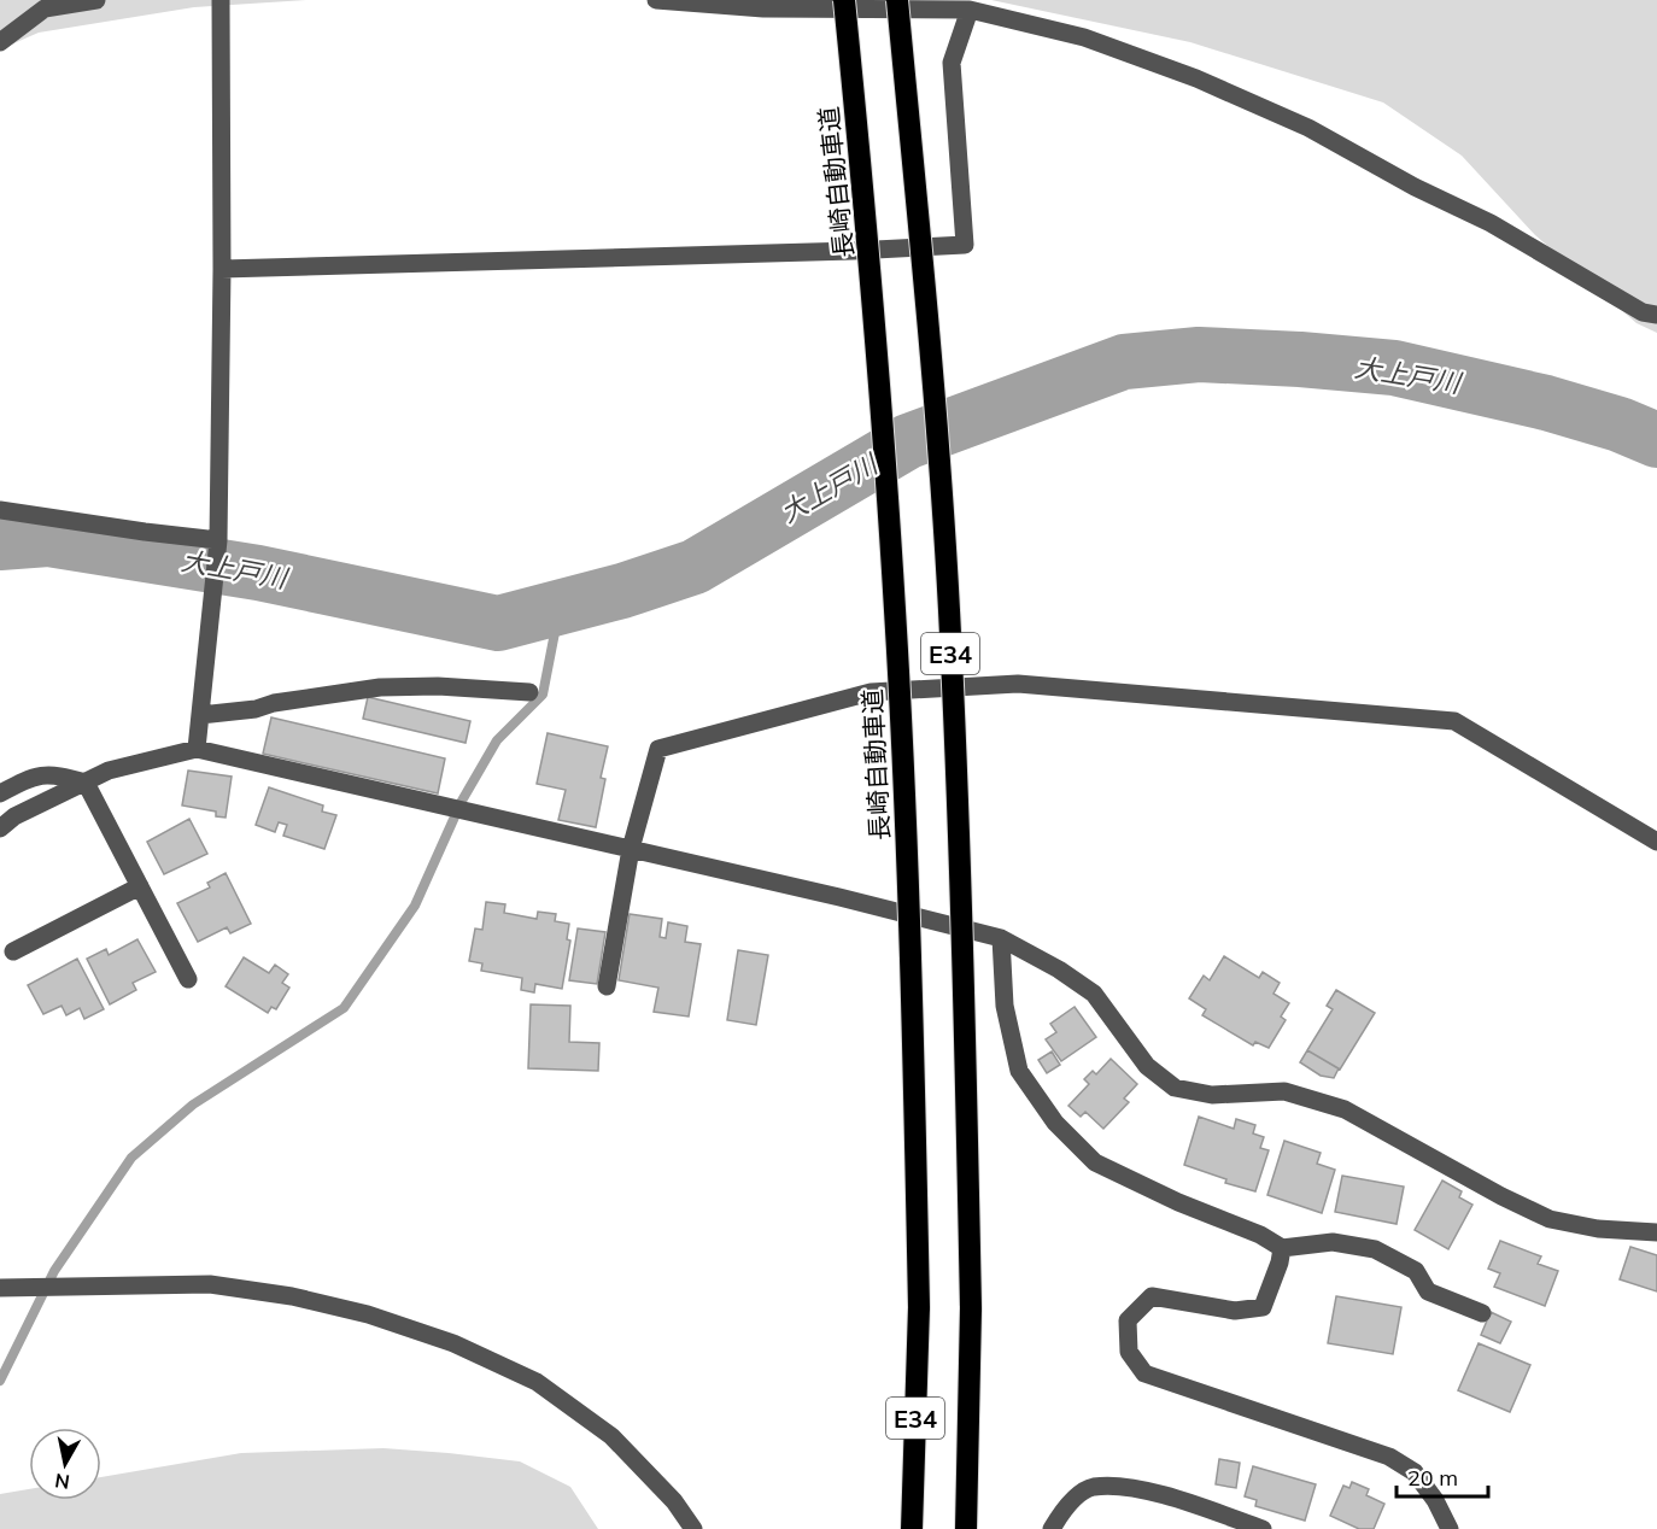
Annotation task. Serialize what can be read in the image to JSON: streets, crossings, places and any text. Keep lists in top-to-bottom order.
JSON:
{
  "streets": {
    "highway": ["長崎自動車道", "E34"]
  },
  "water": ["大上戸川"],
  "scale_bar": "20 m",
  "north": "bottom"
}
